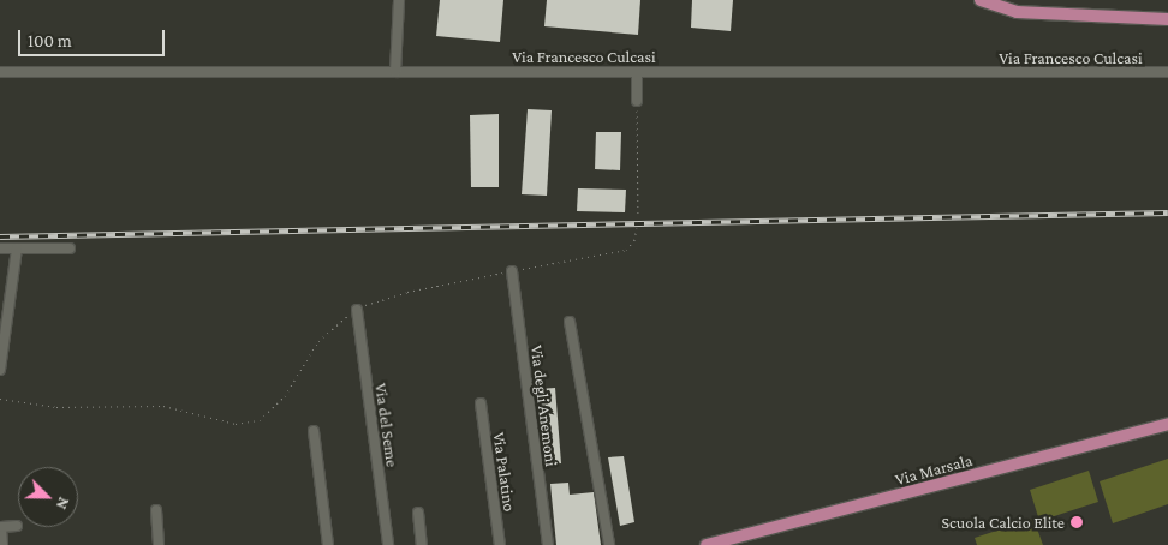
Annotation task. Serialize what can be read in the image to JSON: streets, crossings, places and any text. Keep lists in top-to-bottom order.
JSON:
{
  "streets": {
    "main road": ["Via Marsala"],
    "street": [
      "Via Francesco Culcasi",
      "Via degli Anemoni",
      "Via del Seme",
      "Via Palatino"
    ]
  },
  "places": ["Scuola Calcio Elite"],
  "scale_bar": "100 m",
  "north": "bottom right"
}
